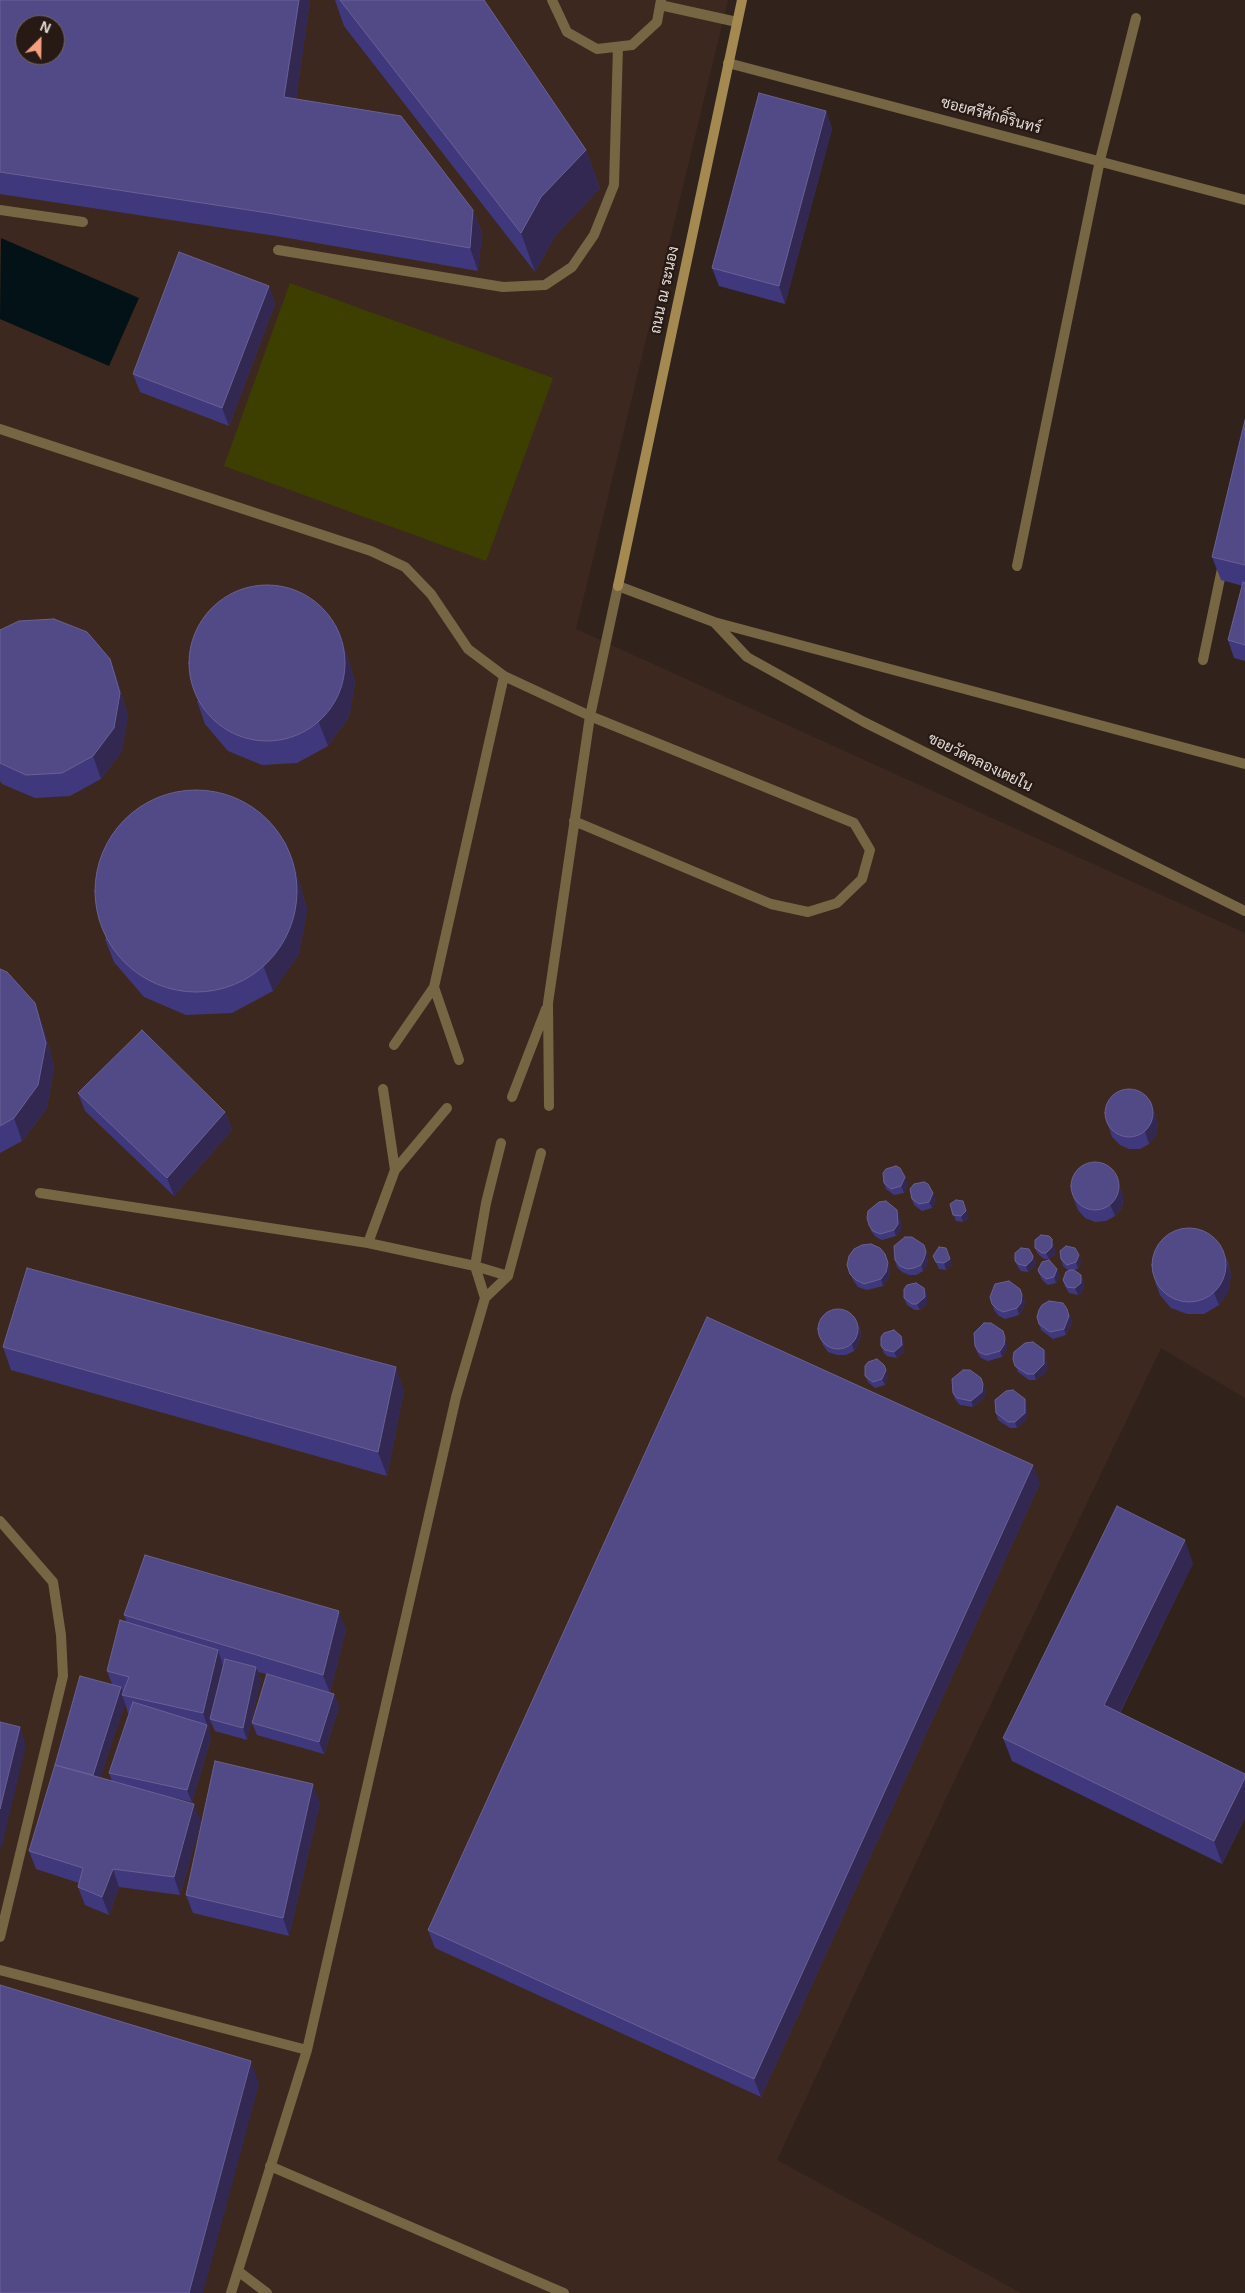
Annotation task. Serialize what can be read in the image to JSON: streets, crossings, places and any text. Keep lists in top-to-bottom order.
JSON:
{
  "streets": {
    "street": ["ซอยศรีศักดิ์รินทร์", "ถนน ณ ระนอง", "ซอยวัดคลองเตยใน"]
  },
  "crossings": [
    ["ซอยศรีศักดิ์รินทร์", "ถนน ณ ระนอง"]
  ],
  "north": "top right"
}
